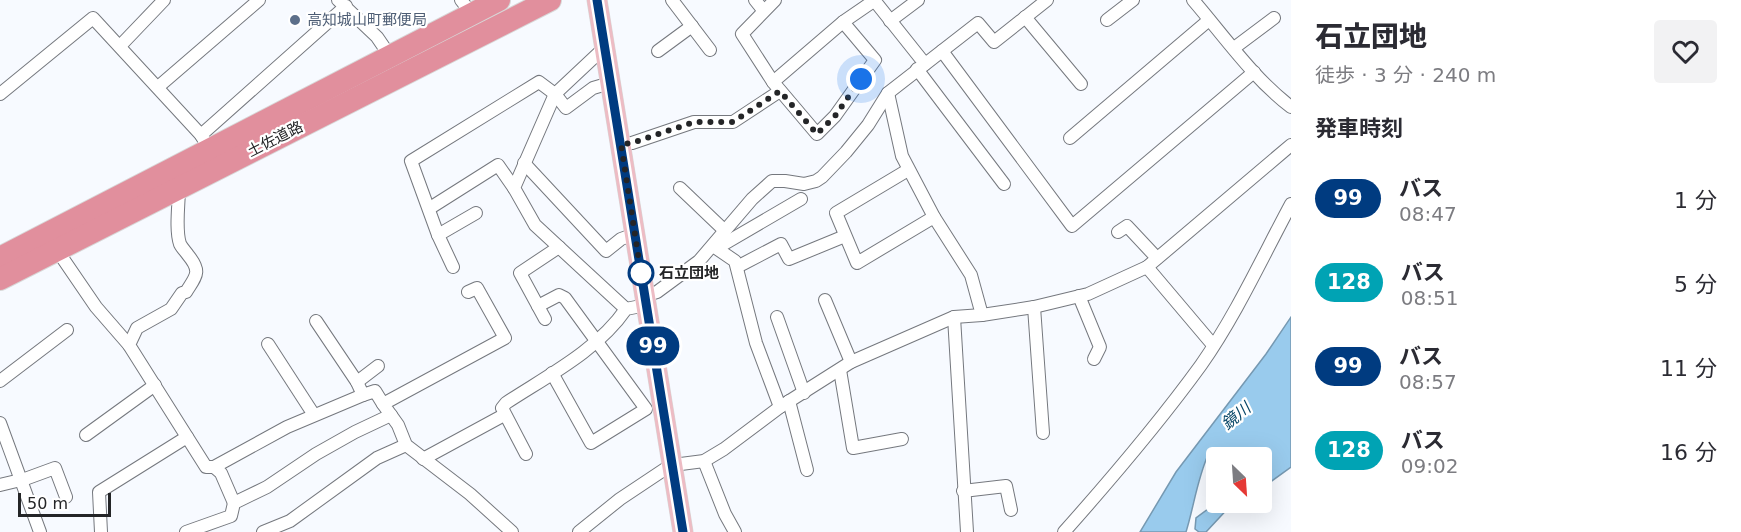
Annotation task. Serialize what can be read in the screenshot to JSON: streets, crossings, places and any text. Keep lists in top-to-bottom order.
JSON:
{
  "streets": {
    "highway": ["土佐道路"]
  },
  "water": ["鏡川"],
  "places": ["高知城山町郵便局", "石立団地"],
  "lines": ["bus line 99"],
  "scale_bar": "50 m",
  "north": "bottom right",
  "page": {
    "on_map": "99",
    "heading": [
      ["石立団地", "徒歩 · 3 分 · 240 m"],
      "発車時刻"
    ],
    "list": [
      {
        "mark": "99",
        "name": "バス",
        "note": "08:47",
        "value": "1 分"
      },
      {
        "mark": "128",
        "name": "バス",
        "note": "08:51",
        "value": "5 分"
      },
      {
        "mark": "99",
        "name": "バス",
        "note": "08:57",
        "value": "11 分"
      },
      {
        "mark": "128",
        "name": "バス",
        "note": "09:02",
        "value": "16 分"
      }
    ],
    "scale": "50 m"
  }
}
